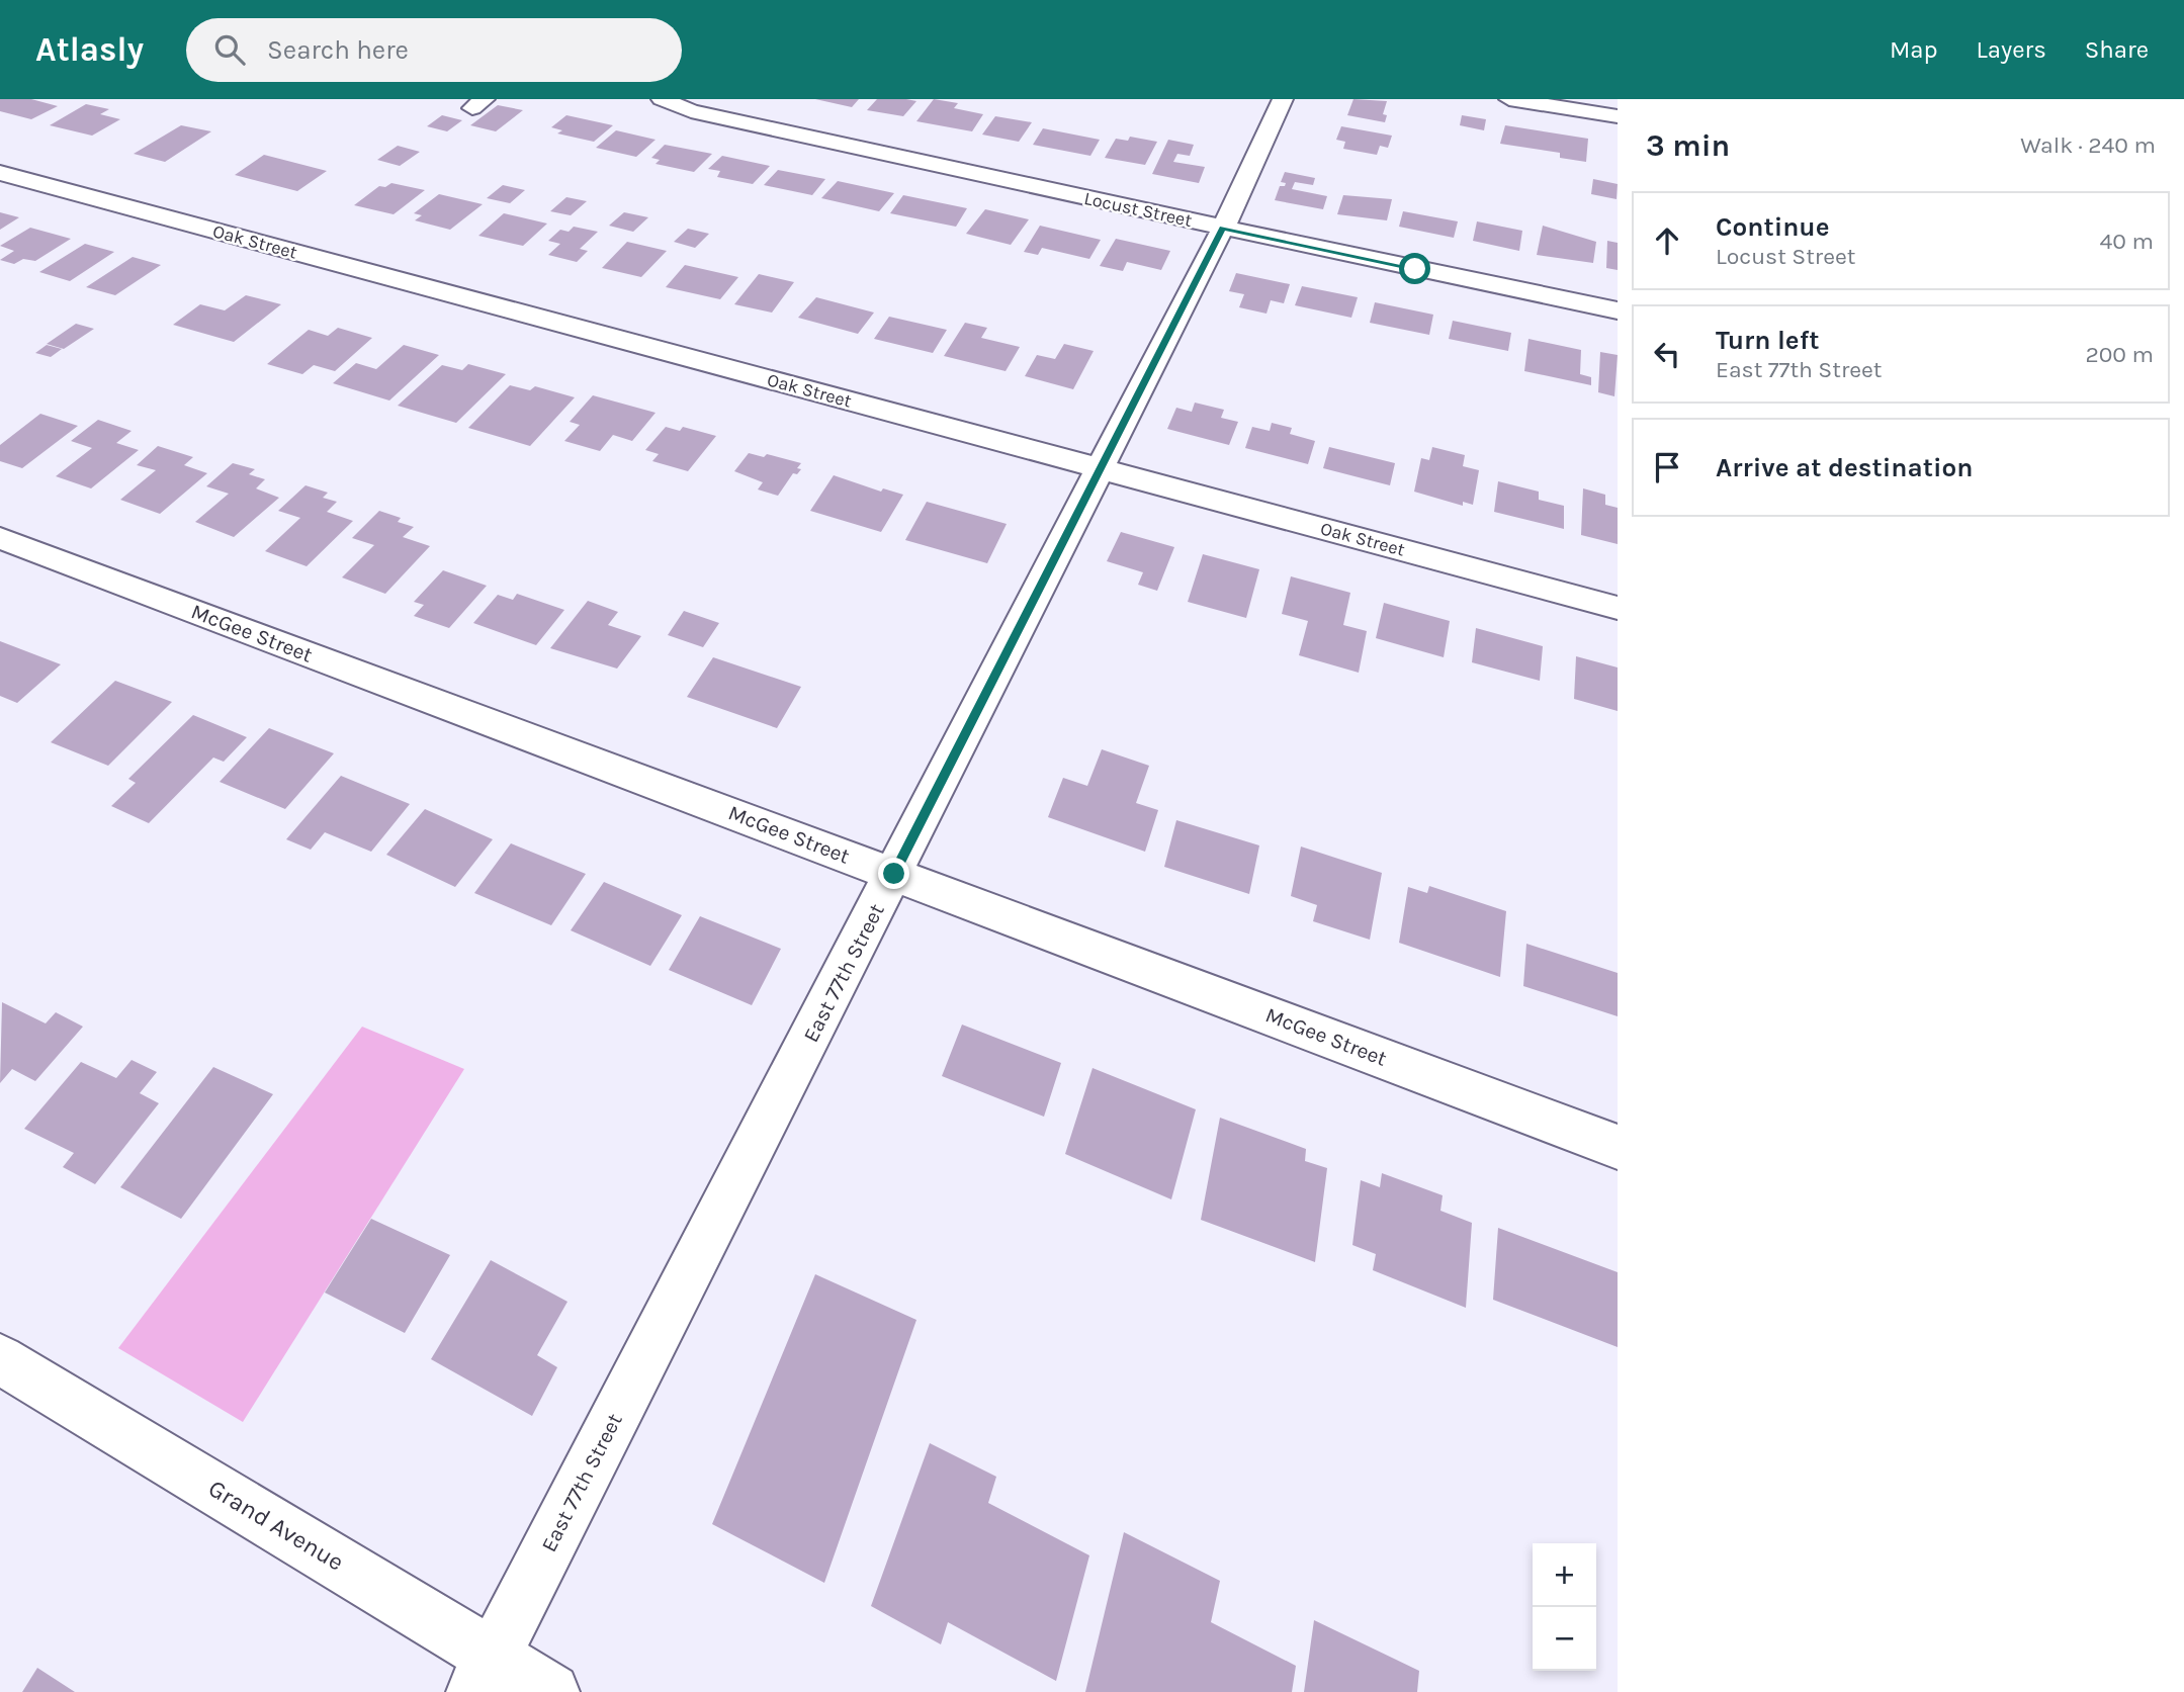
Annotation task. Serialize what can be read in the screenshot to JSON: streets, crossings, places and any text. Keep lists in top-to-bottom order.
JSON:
{
  "streets": {
    "street": [
      "Locust Street",
      "Oak Street",
      "McGee Street",
      "East 77th Street",
      "Grand Avenue"
    ]
  },
  "crossings": [
    ["Locust Street", "East 77th Street"],
    ["Oak Street", "East 77th Street"],
    ["McGee Street", "East 77th Street"],
    ["East 77th Street", "Grand Avenue"]
  ],
  "page": {
    "header": "Atlasly",
    "search": "Search here",
    "nav": ["Map", "Layers", "Share"],
    "heading": ["3 min", "Walk · 240 m"],
    "list": [
      ["Continue", "Locust Street", "40 m"],
      ["Turn left", "East 77th Street", "200 m"],
      "Arrive at destination"
    ],
    "map_buttons": ["+", "−"]
  }
}
